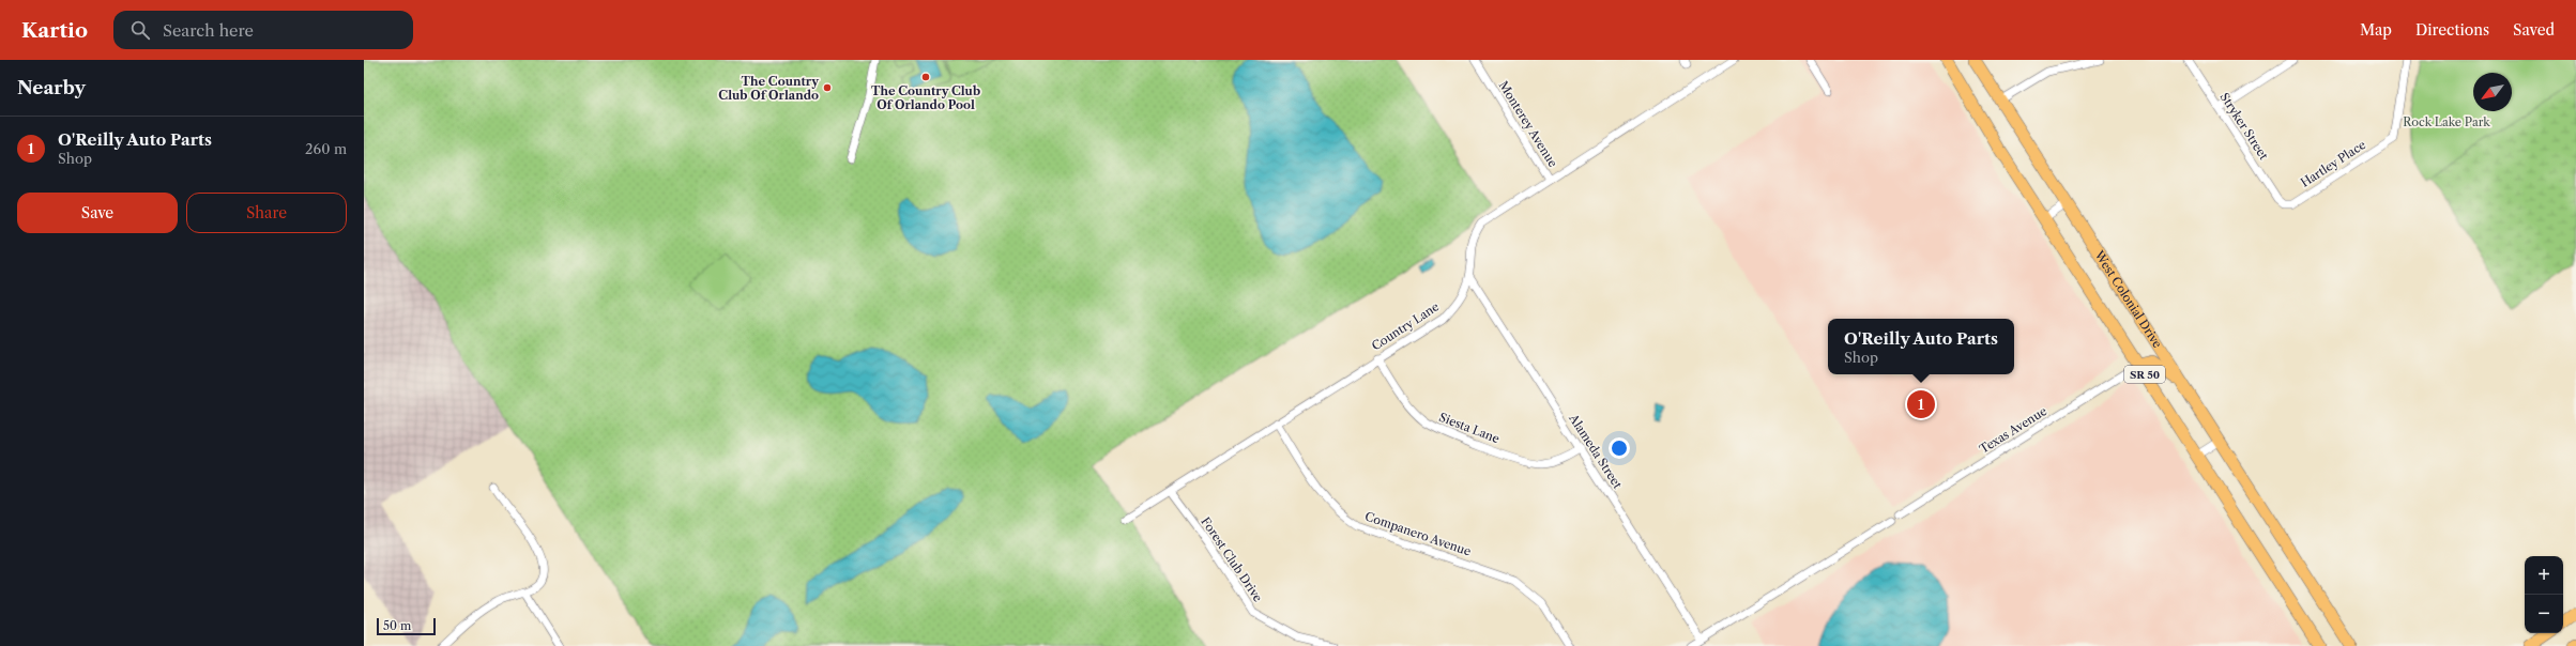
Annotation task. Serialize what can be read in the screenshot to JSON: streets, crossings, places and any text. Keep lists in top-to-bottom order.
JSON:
{
  "streets": {
    "main road": ["West Colonial Drive", "SR 50"],
    "street": [
      "Monterey Avenue",
      "Stryker Street",
      "Hartley Place",
      "Country Lane",
      "Siesta Lane",
      "Texas Avenue",
      "Alameda Street",
      "Companero Avenue",
      "Forest Club Drive"
    ]
  },
  "crossings": [
    ["Monterey Avenue", "Country Lane"],
    ["Stryker Street", "Hartley Place"],
    ["Country Lane", "Siesta Lane"],
    ["Country Lane", "Alameda Street"],
    ["Country Lane", "Companero Avenue"],
    ["Country Lane", "Forest Club Drive"],
    ["SR 50", "Texas Avenue"],
    ["Siesta Lane", "Alameda Street"]
  ],
  "parks": ["Rock Lake Park"],
  "places": ["The Country Club Of Orlando Pool", "The Country Club Of Orlando"],
  "scale_bar": "50 m",
  "north": "bottom left",
  "page": {
    "header": "Kartio",
    "search": "Search here",
    "nav": ["Map", "Directions", "Saved"],
    "heading": "Nearby",
    "list": [
      {
        "mark": "1",
        "name": "O'Reilly Auto Parts",
        "note": "Shop",
        "value": "260 m"
      }
    ],
    "buttons": ["Save", "Share"],
    "popup": ["O'Reilly Auto Parts", "Shop"],
    "pins": "1",
    "map_buttons": ["+", "−"],
    "scale": "50 m"
  }
}
